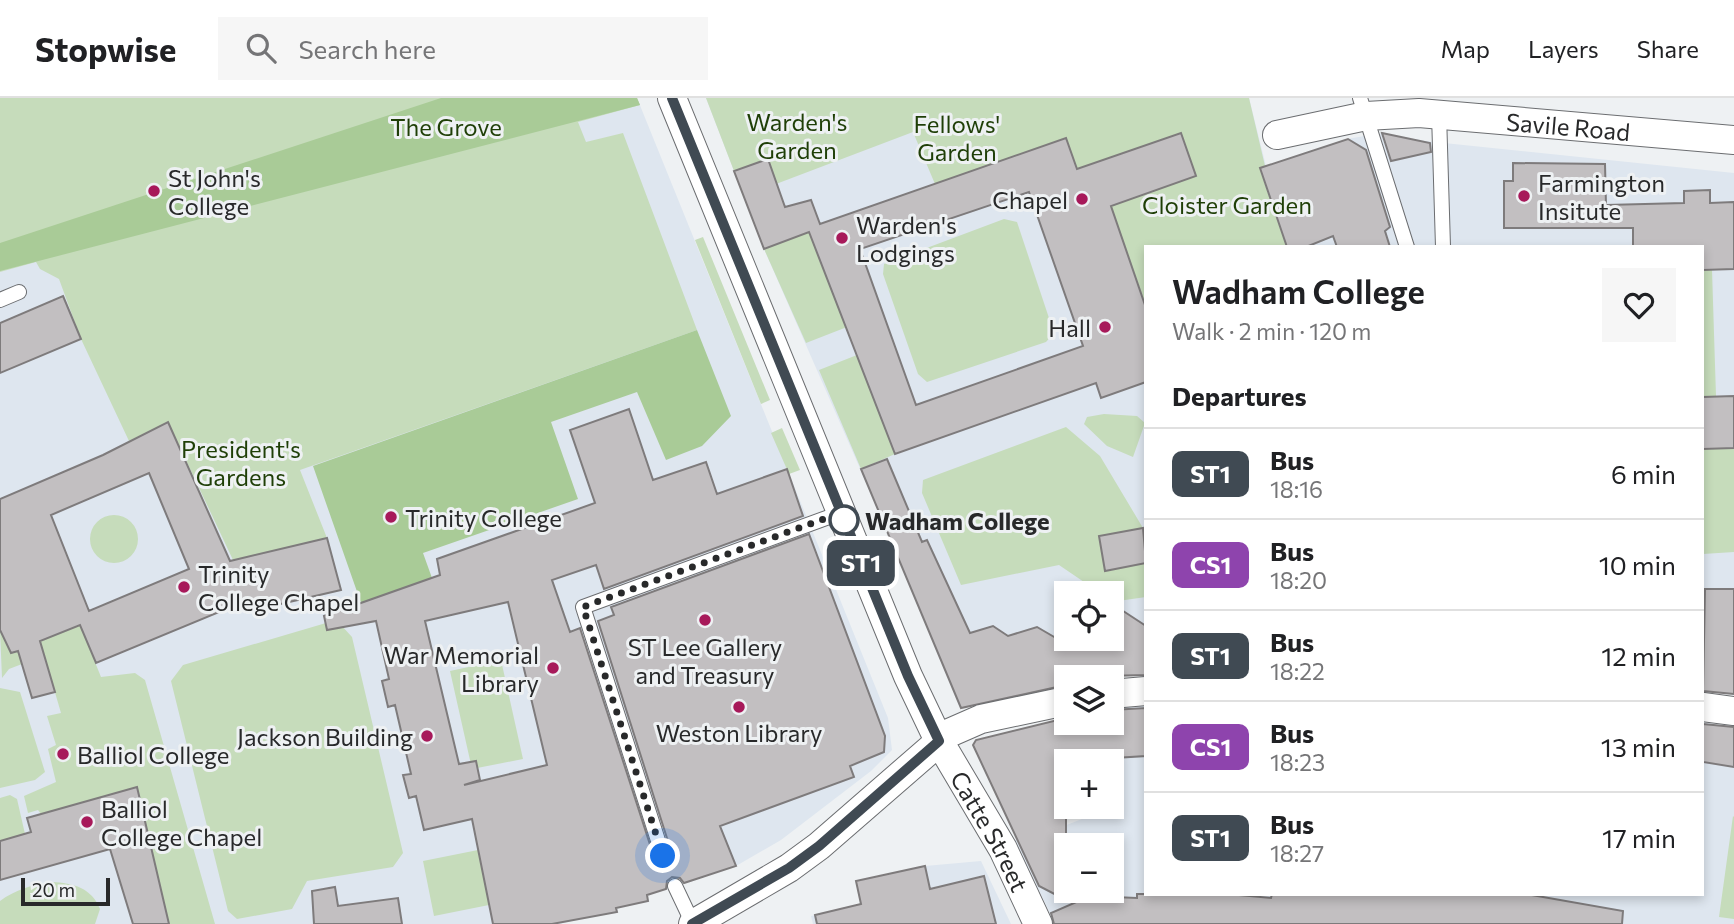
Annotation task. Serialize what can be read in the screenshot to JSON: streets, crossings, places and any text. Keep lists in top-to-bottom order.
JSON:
{
  "streets": {
    "street": ["Savile Road", "Catte Street"]
  },
  "parks": [
    "Warden's Garden",
    "Fellows' Garden",
    "The Grove",
    "Cloister Garden",
    "President's Gardens"
  ],
  "places": [
    "St John's College",
    "Farmington Insitute",
    "Chapel",
    "Warden's Lodgings",
    "Hall",
    "Trinity College",
    "Wadham College",
    "Trinity College Chapel",
    "ST Lee Gallery and Treasury",
    "War Memorial Library",
    "Weston Library",
    "Jackson Building",
    "Balliol College",
    "Balliol College Chapel"
  ],
  "lines": ["bus line ST1"],
  "scale_bar": "20 m",
  "page": {
    "header": "Stopwise",
    "search": "Search here",
    "nav": ["Map", "Layers", "Share"],
    "on_map": "ST1",
    "heading": [
      ["Wadham College", "Walk · 2 min · 120 m"],
      "Departures"
    ],
    "list": [
      {
        "mark": "ST1",
        "name": "Bus",
        "note": "18:16",
        "value": "6 min"
      },
      {
        "mark": "CS1",
        "name": "Bus",
        "note": "18:20",
        "value": "10 min"
      },
      {
        "mark": "ST1",
        "name": "Bus",
        "note": "18:22",
        "value": "12 min"
      },
      {
        "mark": "CS1",
        "name": "Bus",
        "note": "18:23",
        "value": "13 min"
      },
      {
        "mark": "ST1",
        "name": "Bus",
        "note": "18:27",
        "value": "17 min"
      }
    ],
    "map_buttons": ["+", "−"],
    "scale": "20 m"
  }
}
